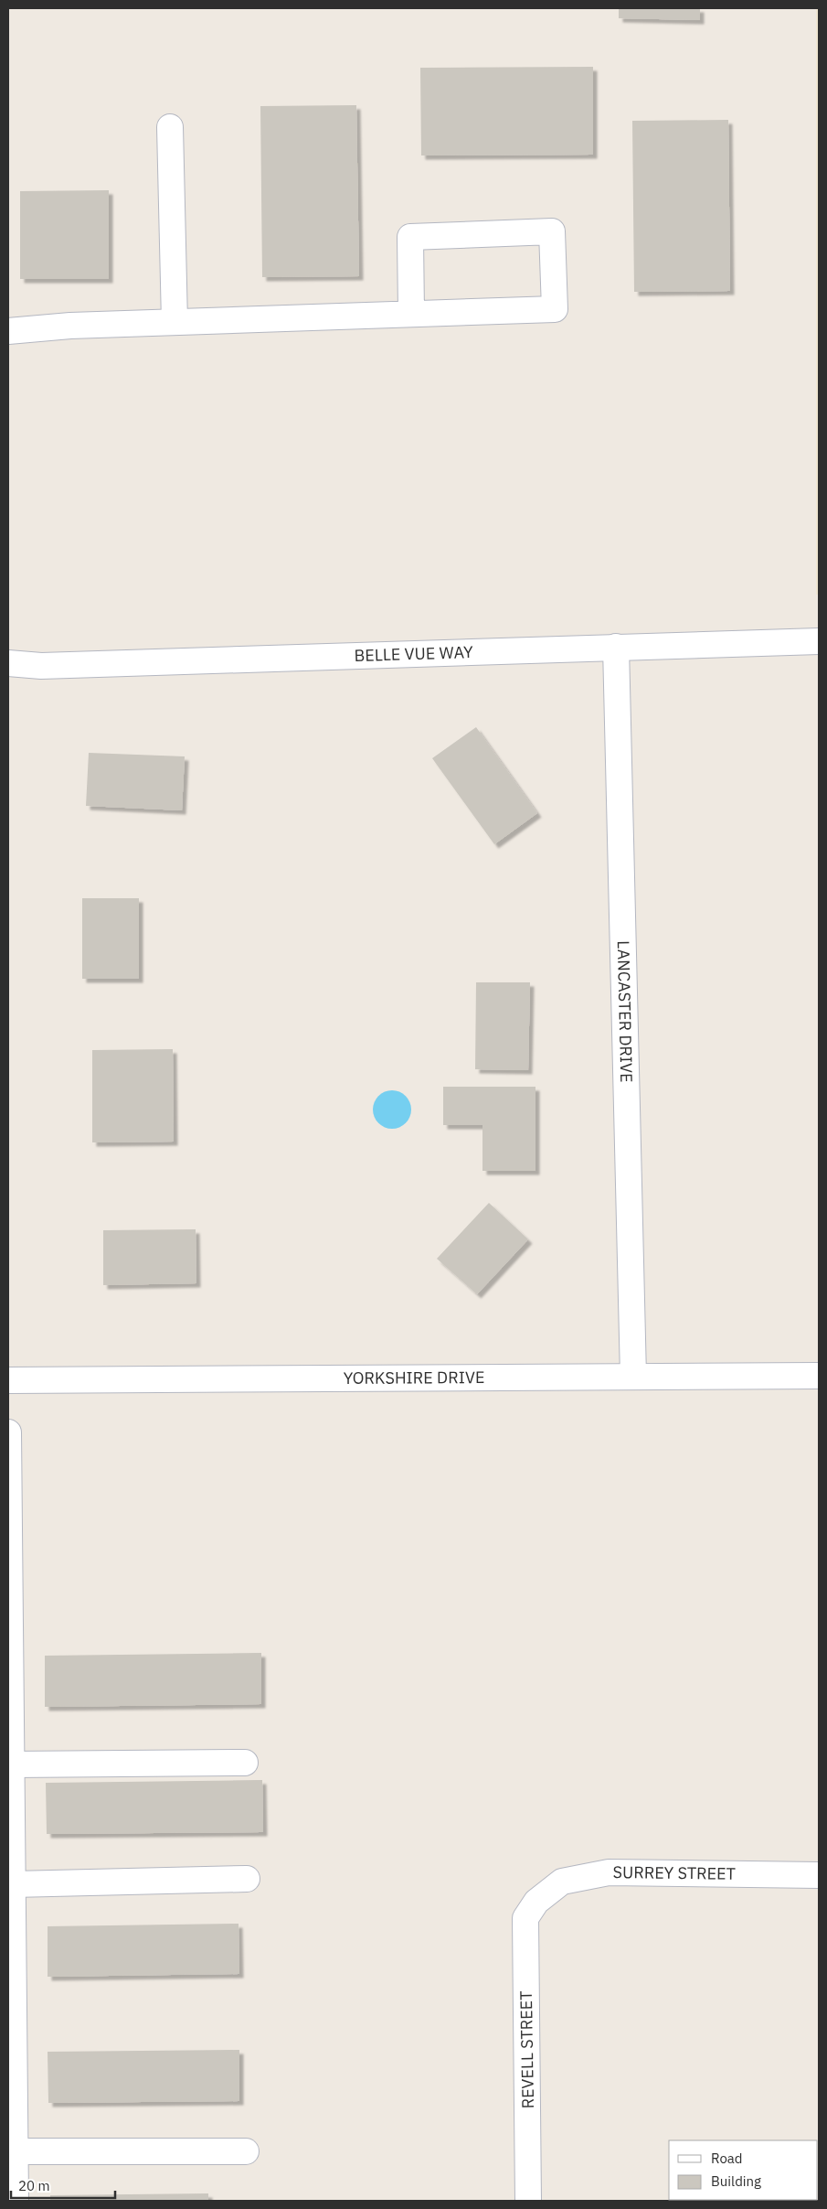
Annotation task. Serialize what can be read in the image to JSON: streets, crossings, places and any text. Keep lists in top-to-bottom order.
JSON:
{
  "streets": {
    "street": [
      "BELLE VUE WAY",
      "LANCASTER DRIVE",
      "YORKSHIRE DRIVE",
      "SURREY STREET",
      "REVELL STREET"
    ]
  },
  "crossings": [
    ["BELLE VUE WAY", "LANCASTER DRIVE"],
    ["LANCASTER DRIVE", "YORKSHIRE DRIVE"],
    ["SURREY STREET", "REVELL STREET"]
  ],
  "legend": ["Road", "Building"],
  "scale_bar": "20 m"
}
